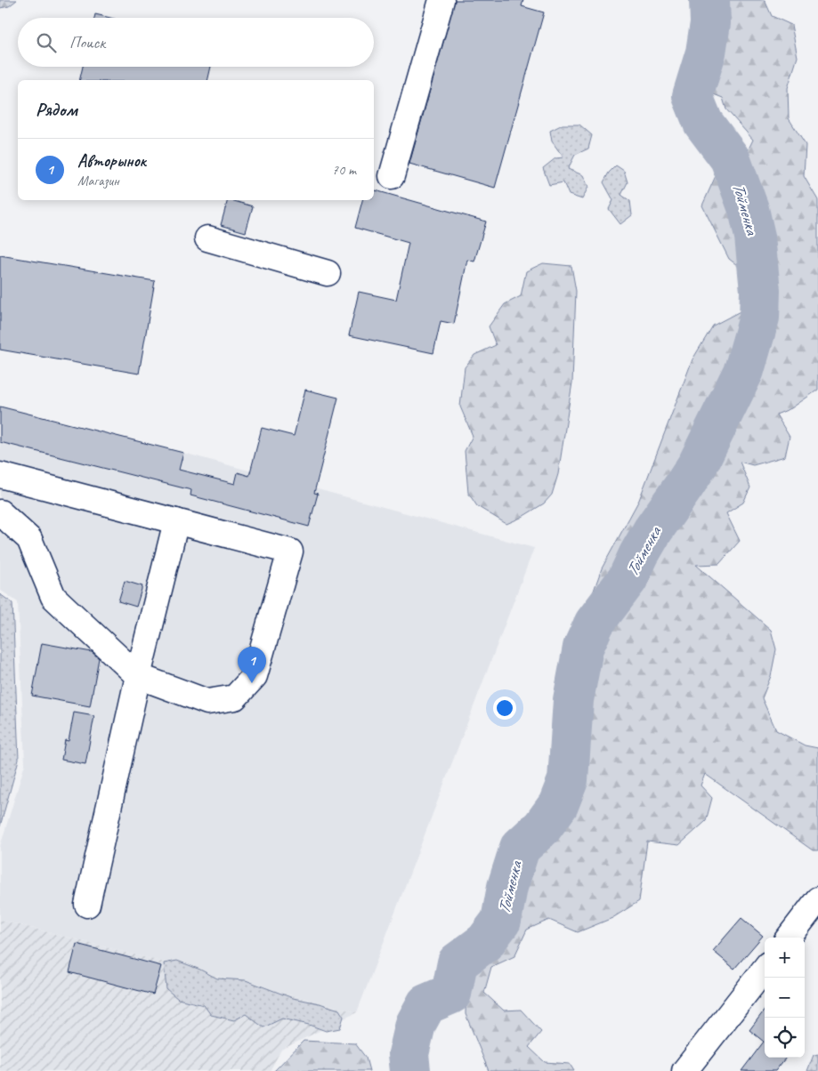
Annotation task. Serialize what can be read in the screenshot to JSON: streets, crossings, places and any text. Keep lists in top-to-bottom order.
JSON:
{
  "water": ["Тойменка"],
  "page": {
    "search": "Поиск",
    "heading": "Рядом",
    "list": [
      {
        "mark": "1",
        "name": "Авторынок",
        "note": "Магазин",
        "value": "70 m"
      }
    ],
    "pins": "1",
    "map_buttons": ["+", "−"]
  }
}
